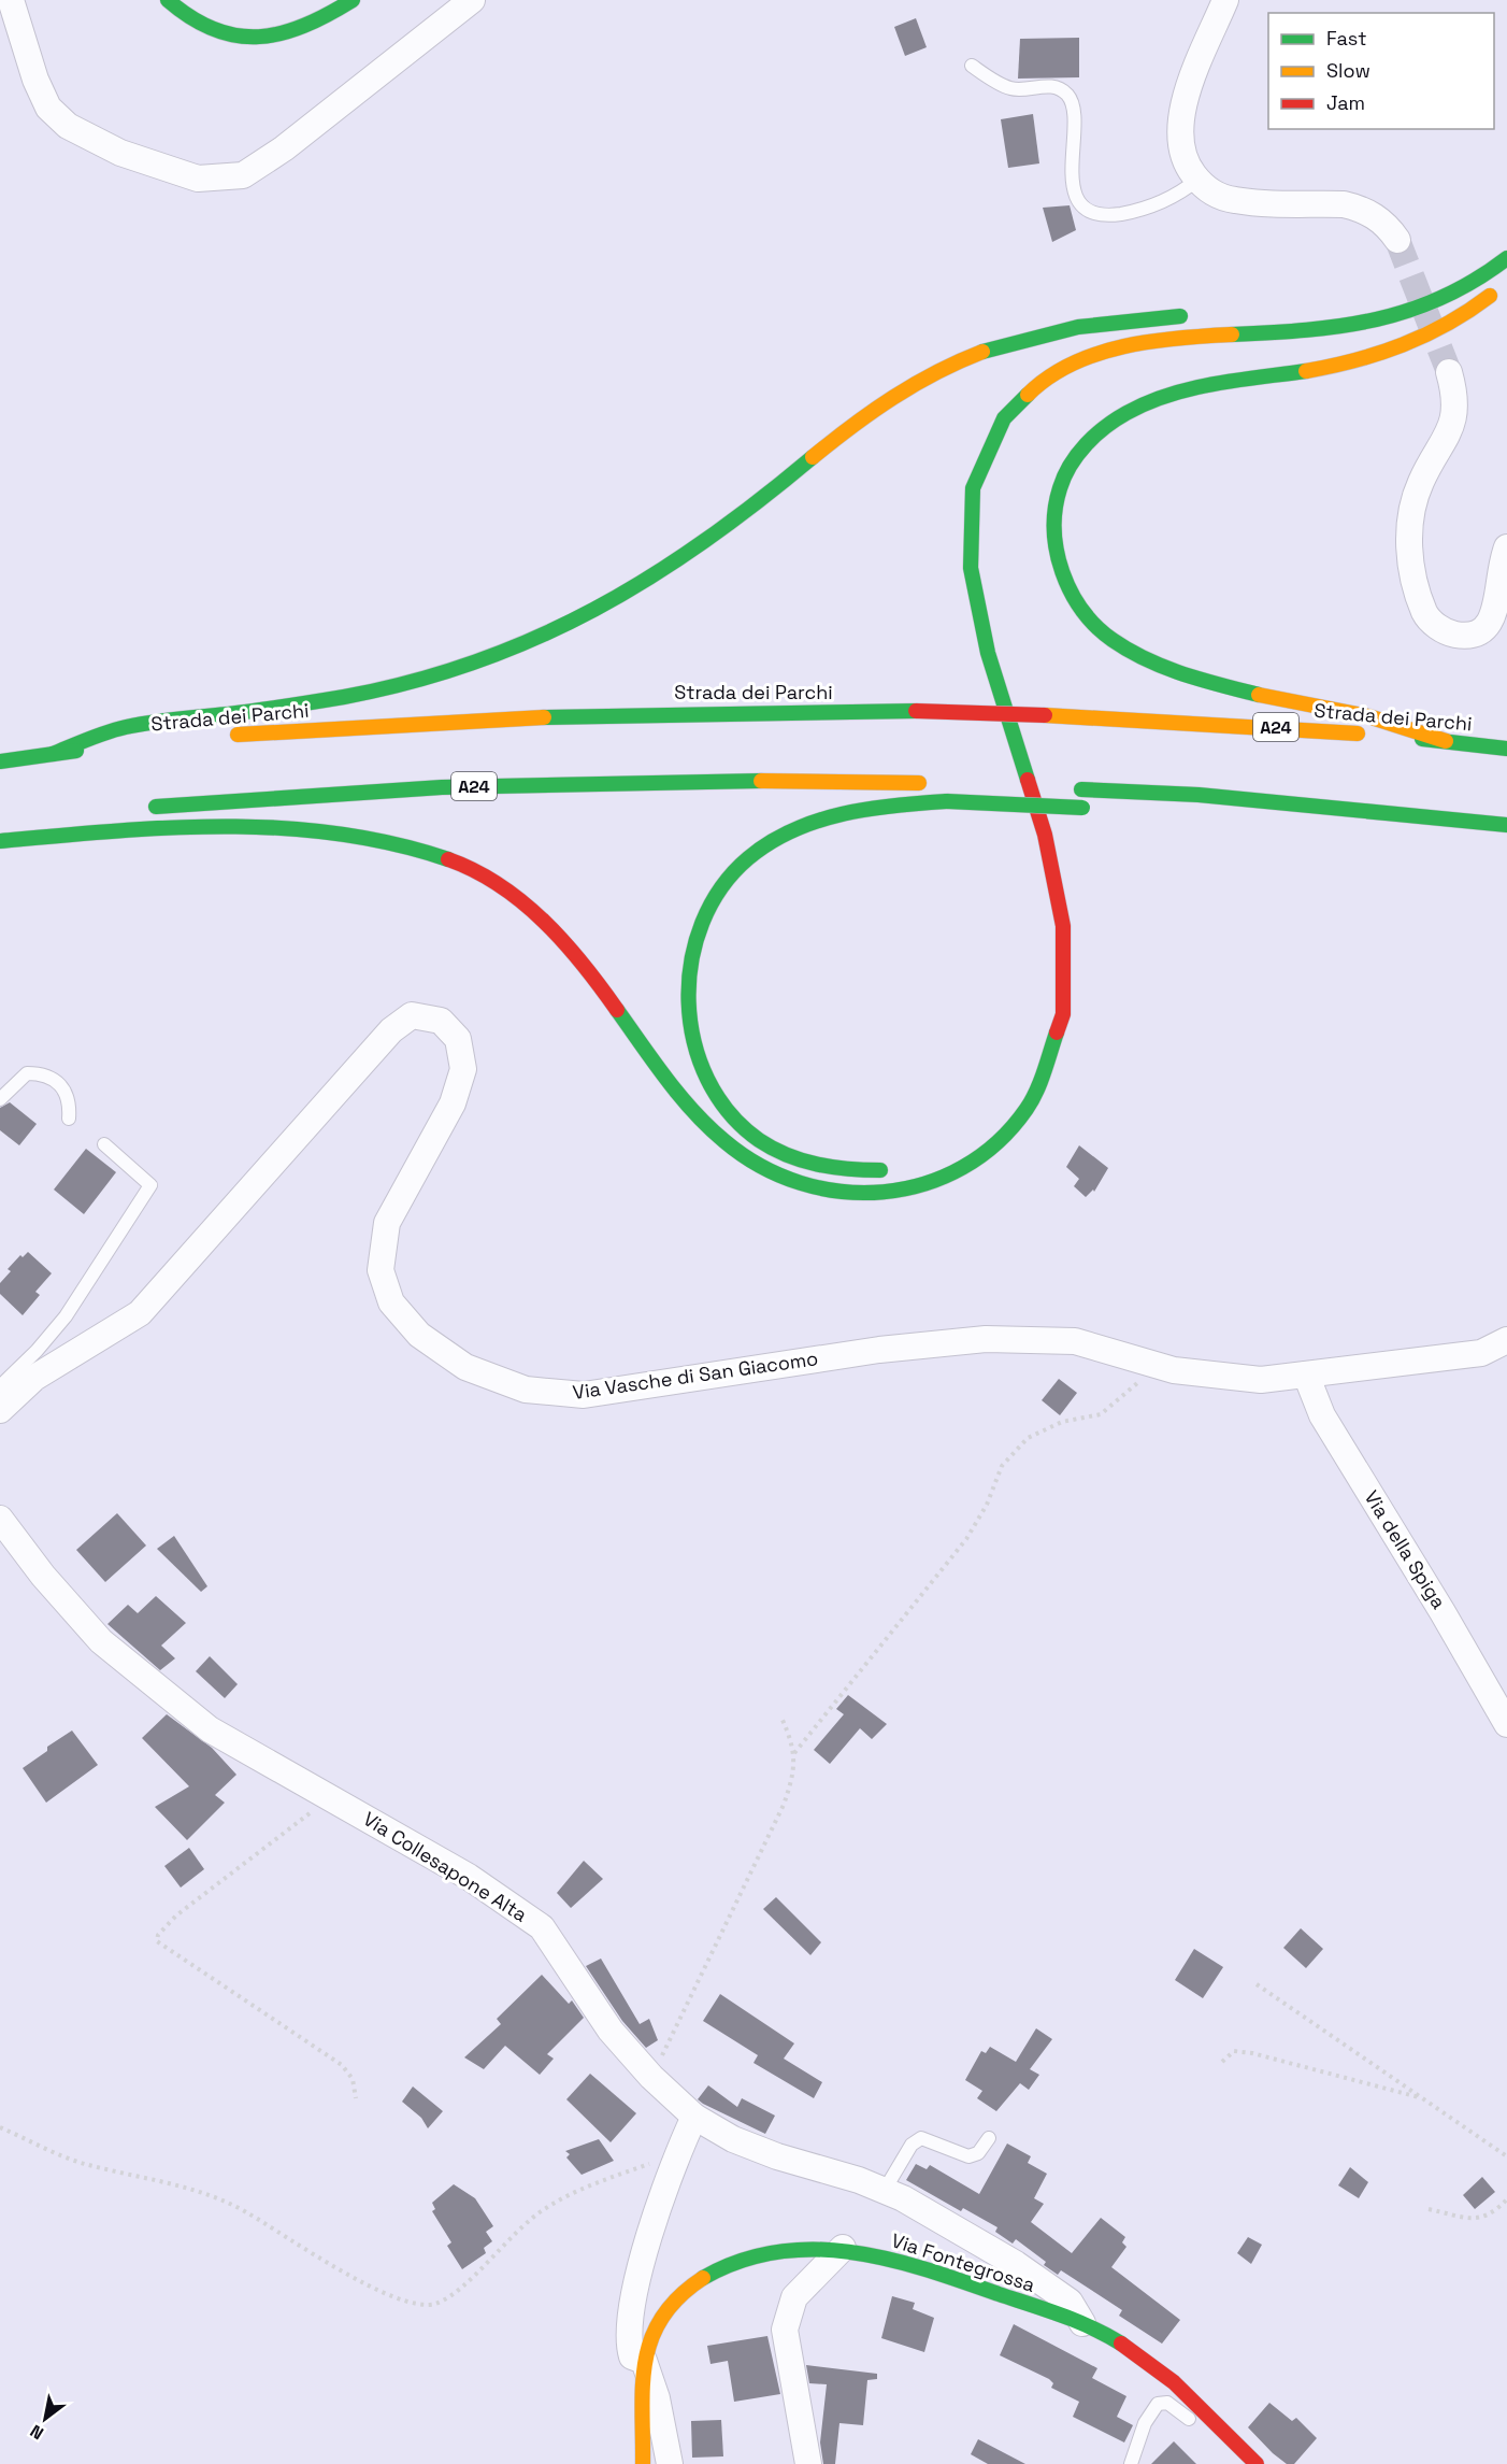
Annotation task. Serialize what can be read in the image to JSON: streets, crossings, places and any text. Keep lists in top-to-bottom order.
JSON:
{
  "streets": {
    "main road": ["Strada dei Parchi", "A24", "Via Fontegrossa"],
    "street": ["Via Vasche di San Giacomo", "Via della Spiga", "Via Collesapone Alta"]
  },
  "crossings": [
    ["Via Vasche di San Giacomo", "Via della Spiga"],
    ["Via Collesapone Alta", "Via Fontegrossa"]
  ],
  "legend": ["Fast", "Slow", "Jam"],
  "north": "bottom left"
}
